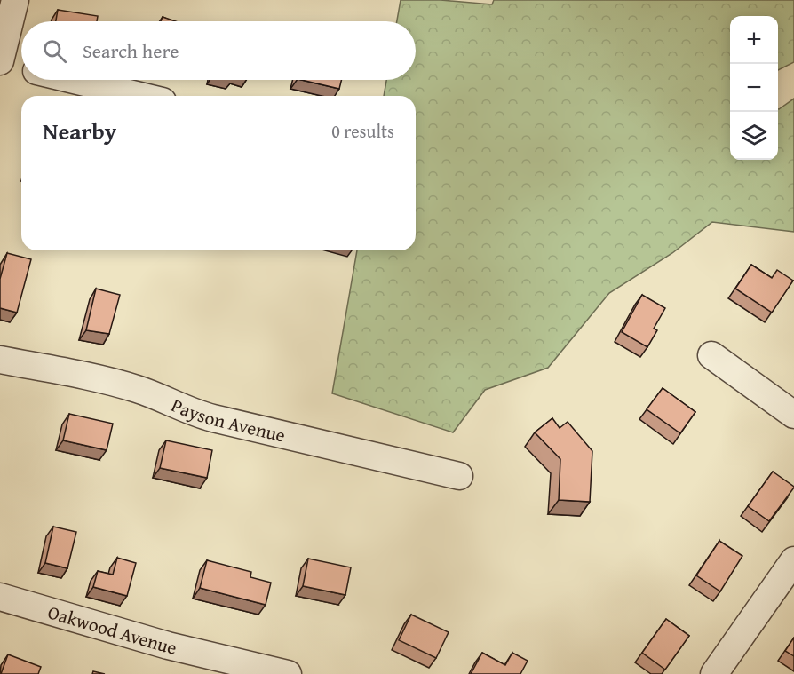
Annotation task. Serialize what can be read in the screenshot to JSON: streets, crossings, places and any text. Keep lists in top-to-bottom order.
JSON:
{
  "streets": {
    "street": ["Payson Avenue", "Oakwood Avenue"]
  },
  "page": {
    "map_buttons": ["+", "−"],
    "search": "Search here",
    "heading": ["Nearby", "0 results"]
  }
}
